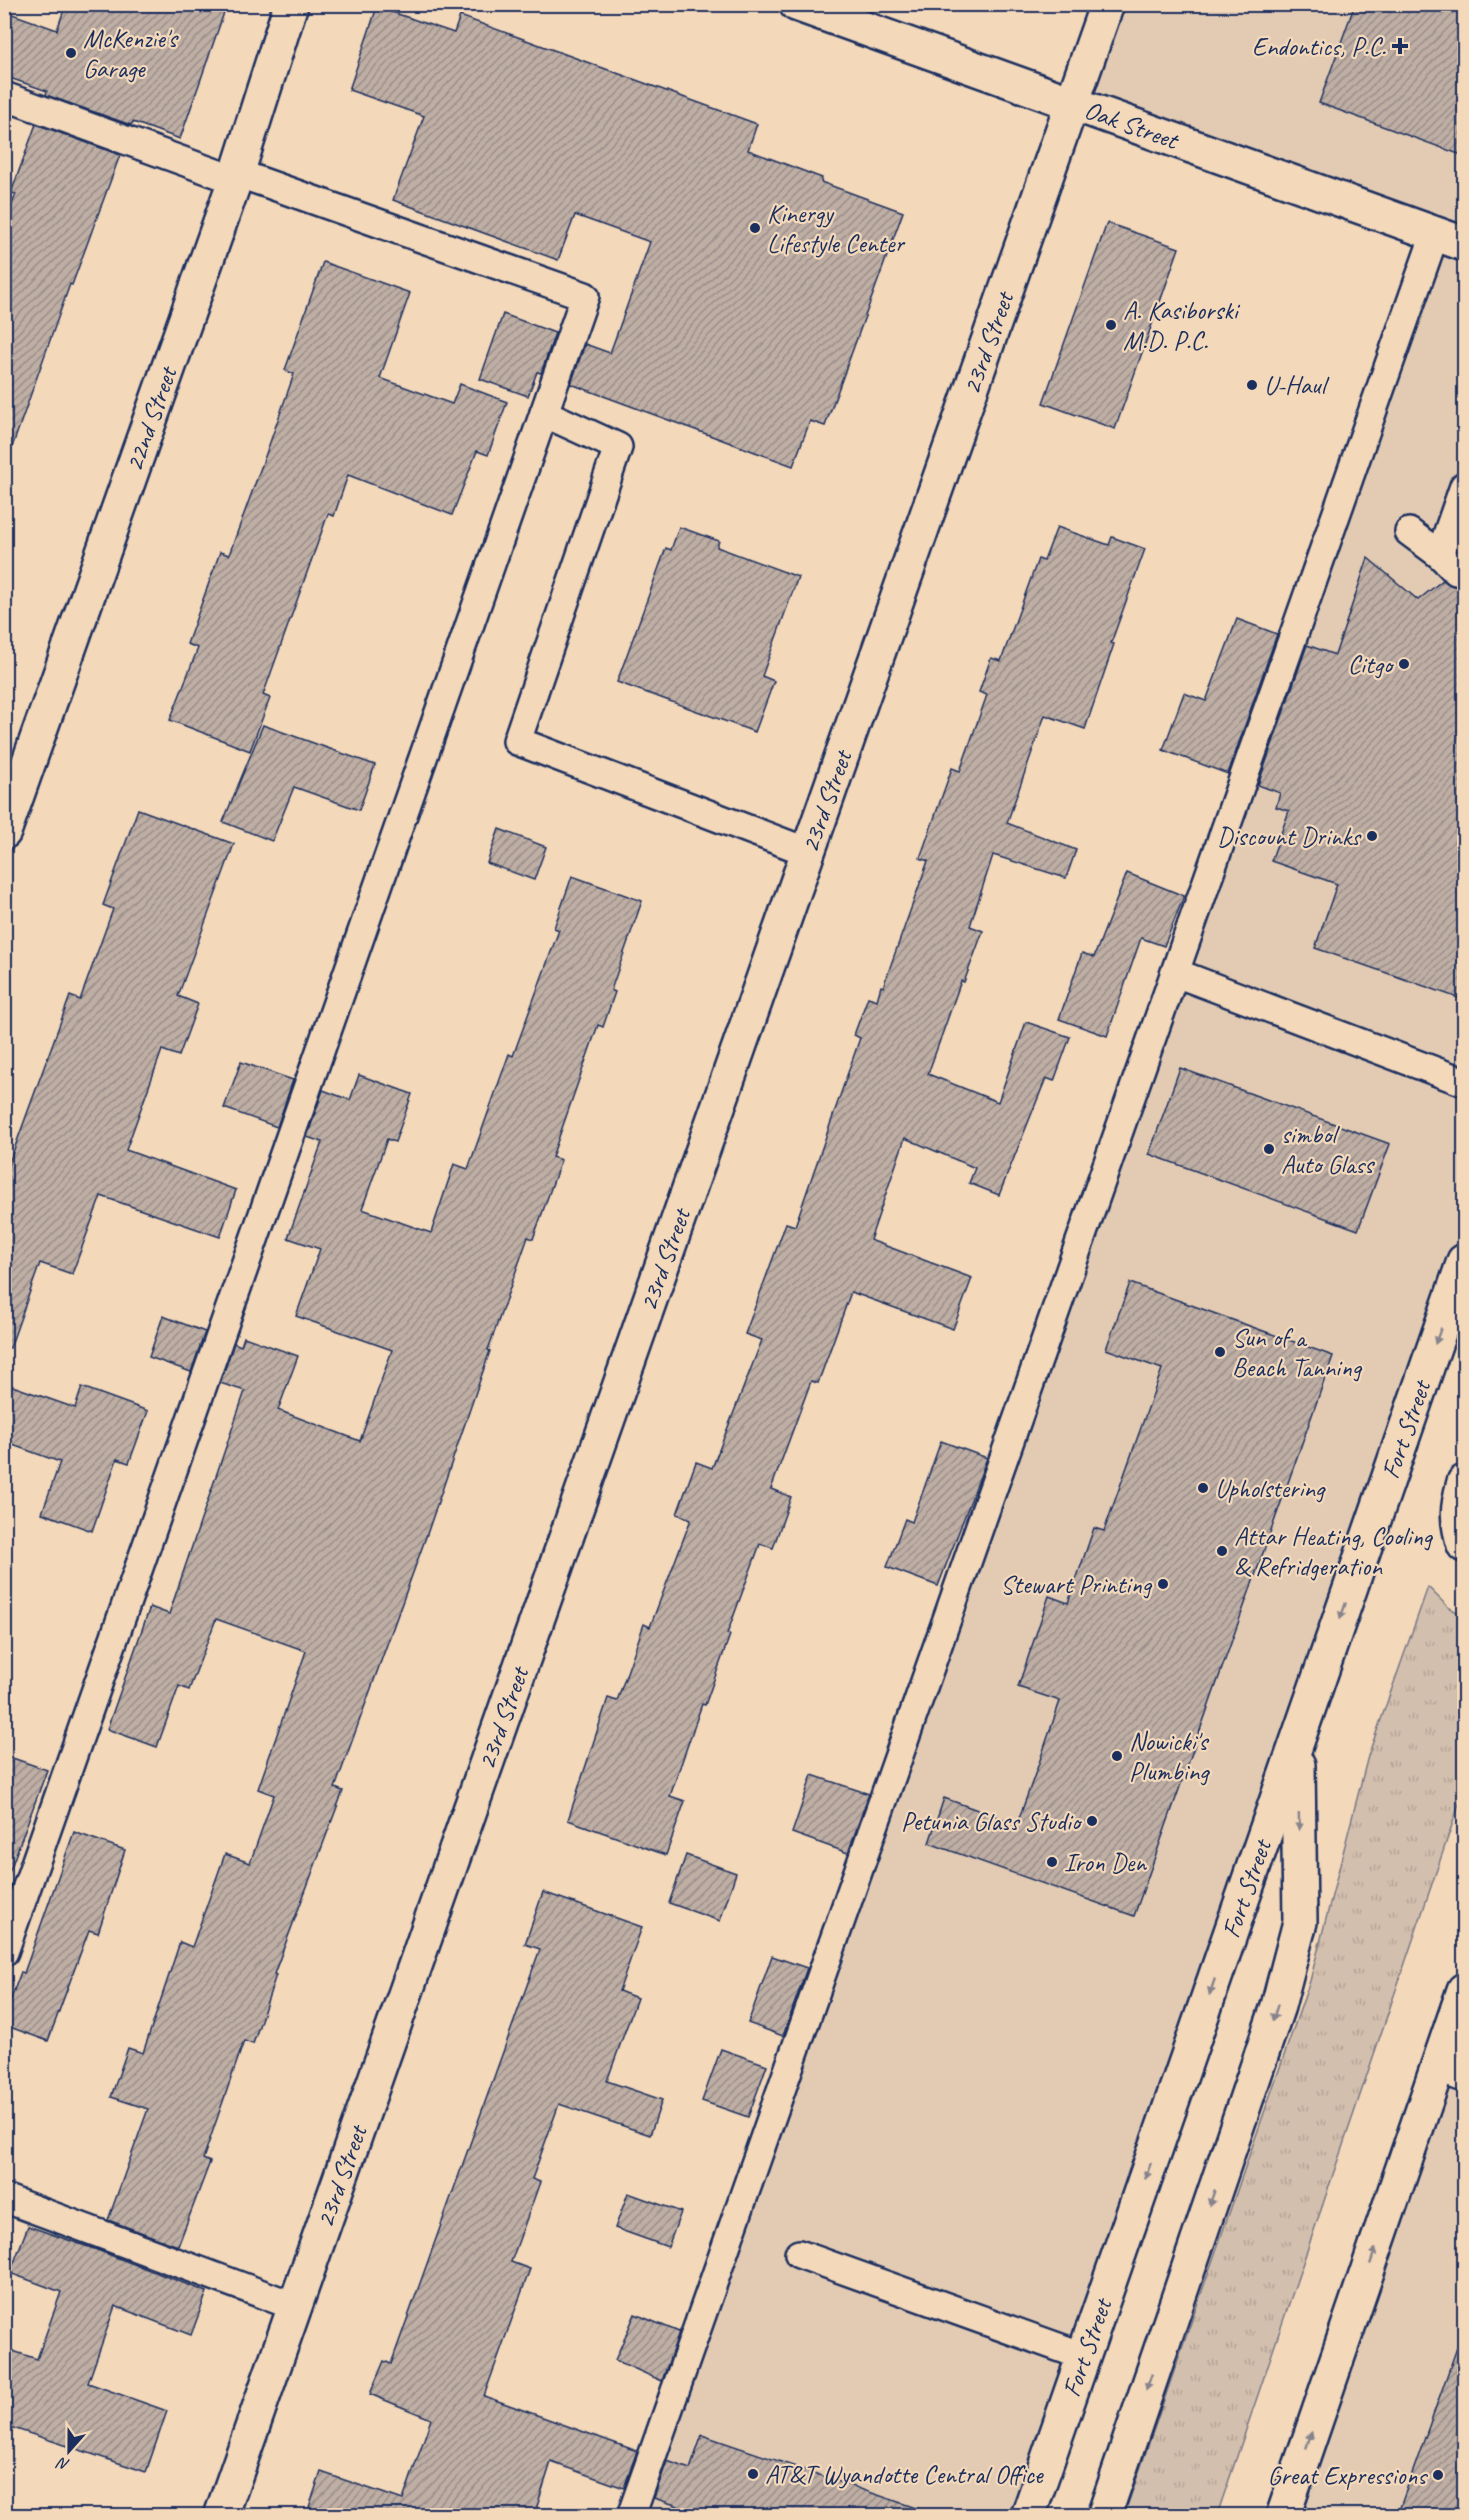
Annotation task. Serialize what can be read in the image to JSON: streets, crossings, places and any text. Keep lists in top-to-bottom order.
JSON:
{
  "streets": {
    "street": [
      "Oak Street",
      "23rd Street",
      "22nd Street",
      "Fort Street"
    ]
  },
  "crossings": [
    ["Oak Street", "23rd Street"]
  ],
  "places": {
    "health": ["Endontics, P.C."],
    "other": [
      "McKenzie's Garage",
      "Kinergy Lifestyle Center",
      "A. Kasiborski M.D. P.C.",
      "U-Haul",
      "Citgo",
      "Discount Drinks",
      "simbol Auto Glass",
      "Sun of a Beach Tanning",
      "Upholstering",
      "Attar Heating, Cooling & Refridgeration",
      "Stewart Printing",
      "Nowicki's Plumbing",
      "Petunia Glass Studio",
      "Iron Den",
      "AT&T Wyandotte Central Office",
      "Great Expressions"
    ]
  },
  "north": "bottom"
}
